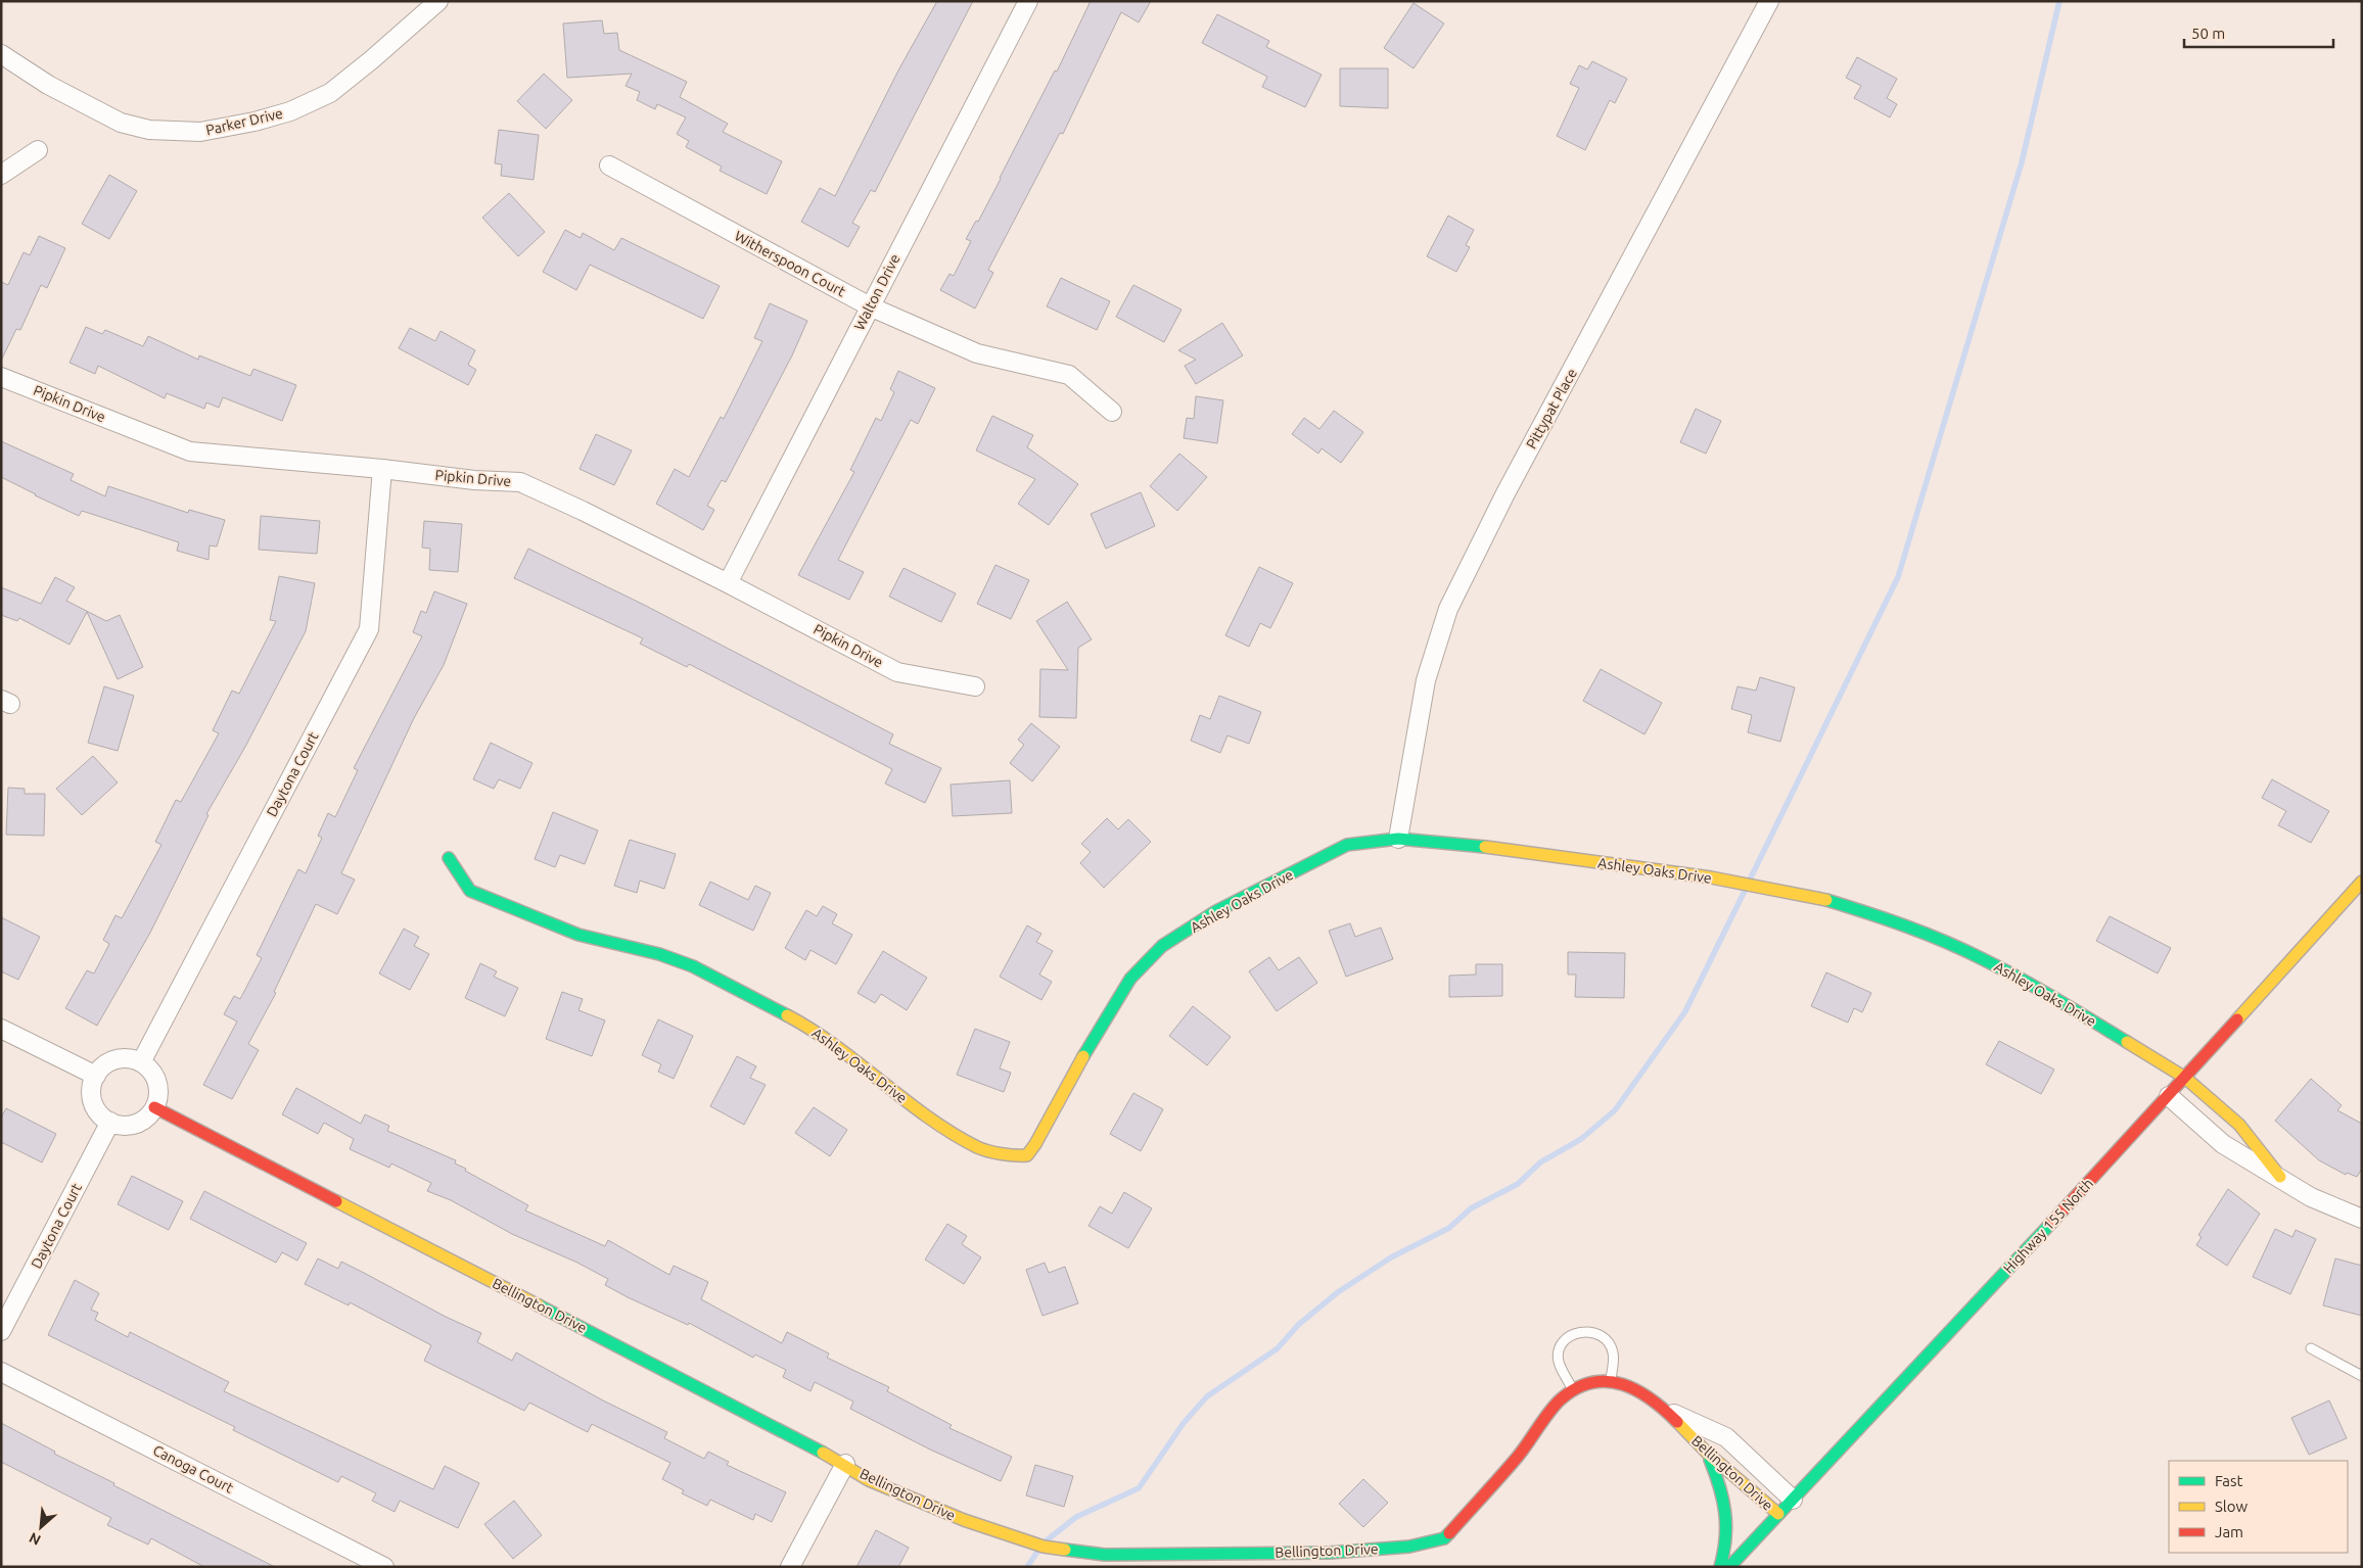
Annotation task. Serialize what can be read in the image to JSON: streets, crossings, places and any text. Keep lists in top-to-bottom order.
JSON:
{
  "streets": {
    "street": [
      "Parker Drive",
      "Witherspoon Court",
      "Walton Drive",
      "Pipkin Drive",
      "Pittypat Place",
      "Daytona Court",
      "Ashley Oaks Drive",
      "Highway 155 North",
      "Bellington Drive",
      "Canoga Court"
    ]
  },
  "crossings": [
    ["Witherspoon Court", "Walton Drive"],
    ["Walton Drive", "Pipkin Drive"],
    ["Pipkin Drive", "Daytona Court"],
    ["Pittypat Place", "Ashley Oaks Drive"],
    ["Daytona Court", "Bellington Drive"],
    ["Ashley Oaks Drive", "Highway 155 North"],
    ["Highway 155 North", "Bellington Drive"]
  ],
  "legend": ["Fast", "Slow", "Jam"],
  "scale_bar": "50 m",
  "north": "bottom left"
}
